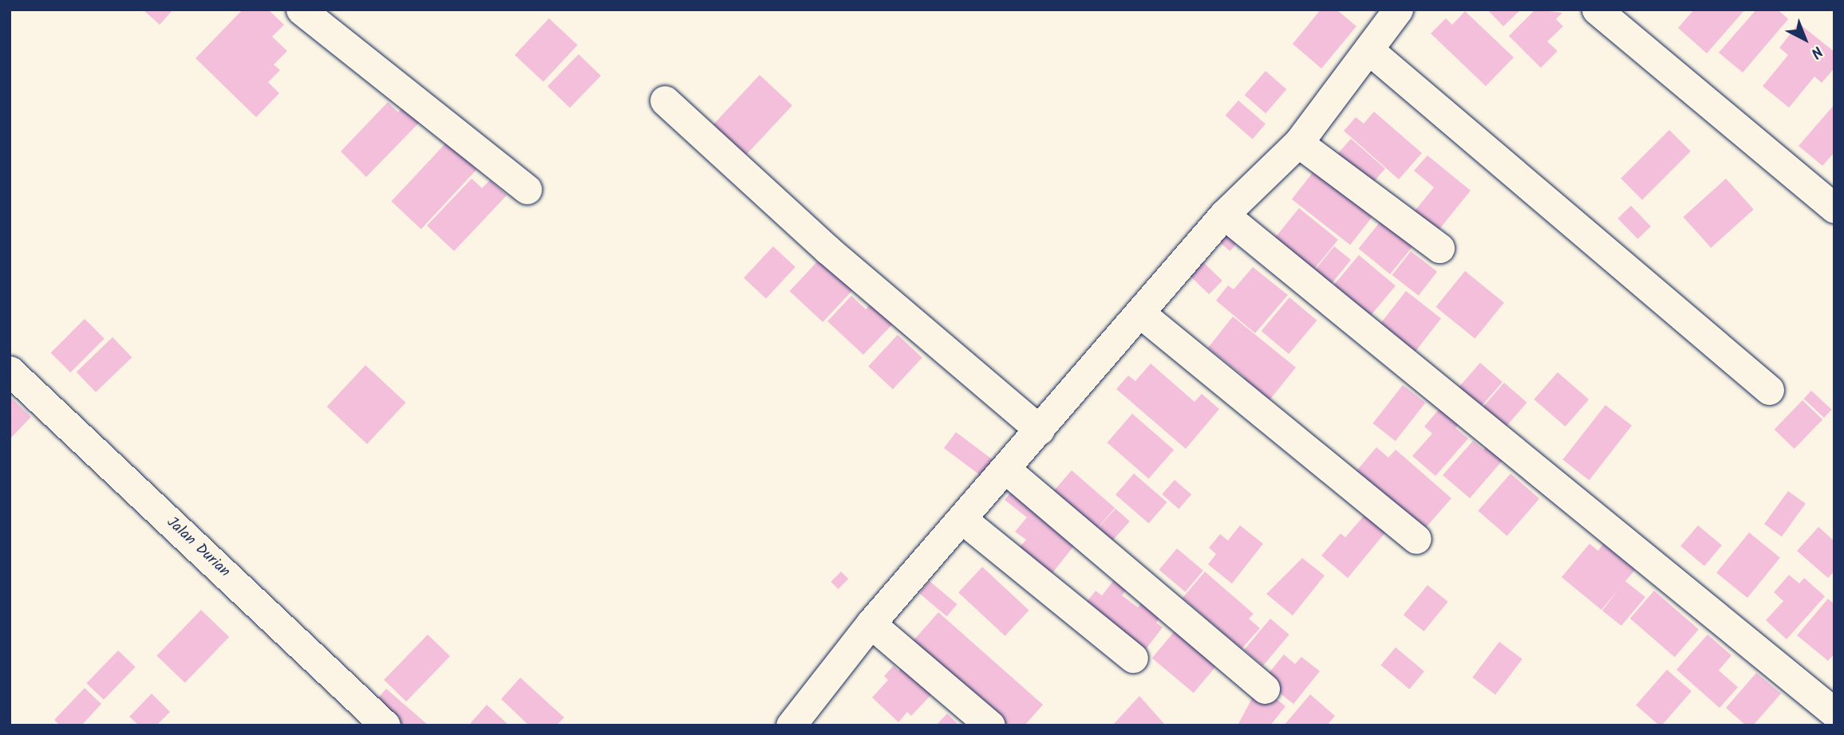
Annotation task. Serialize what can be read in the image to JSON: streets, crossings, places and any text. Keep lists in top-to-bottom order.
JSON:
{
  "streets": {
    "street": ["Jalan Durian"]
  },
  "north": "bottom right"
}
